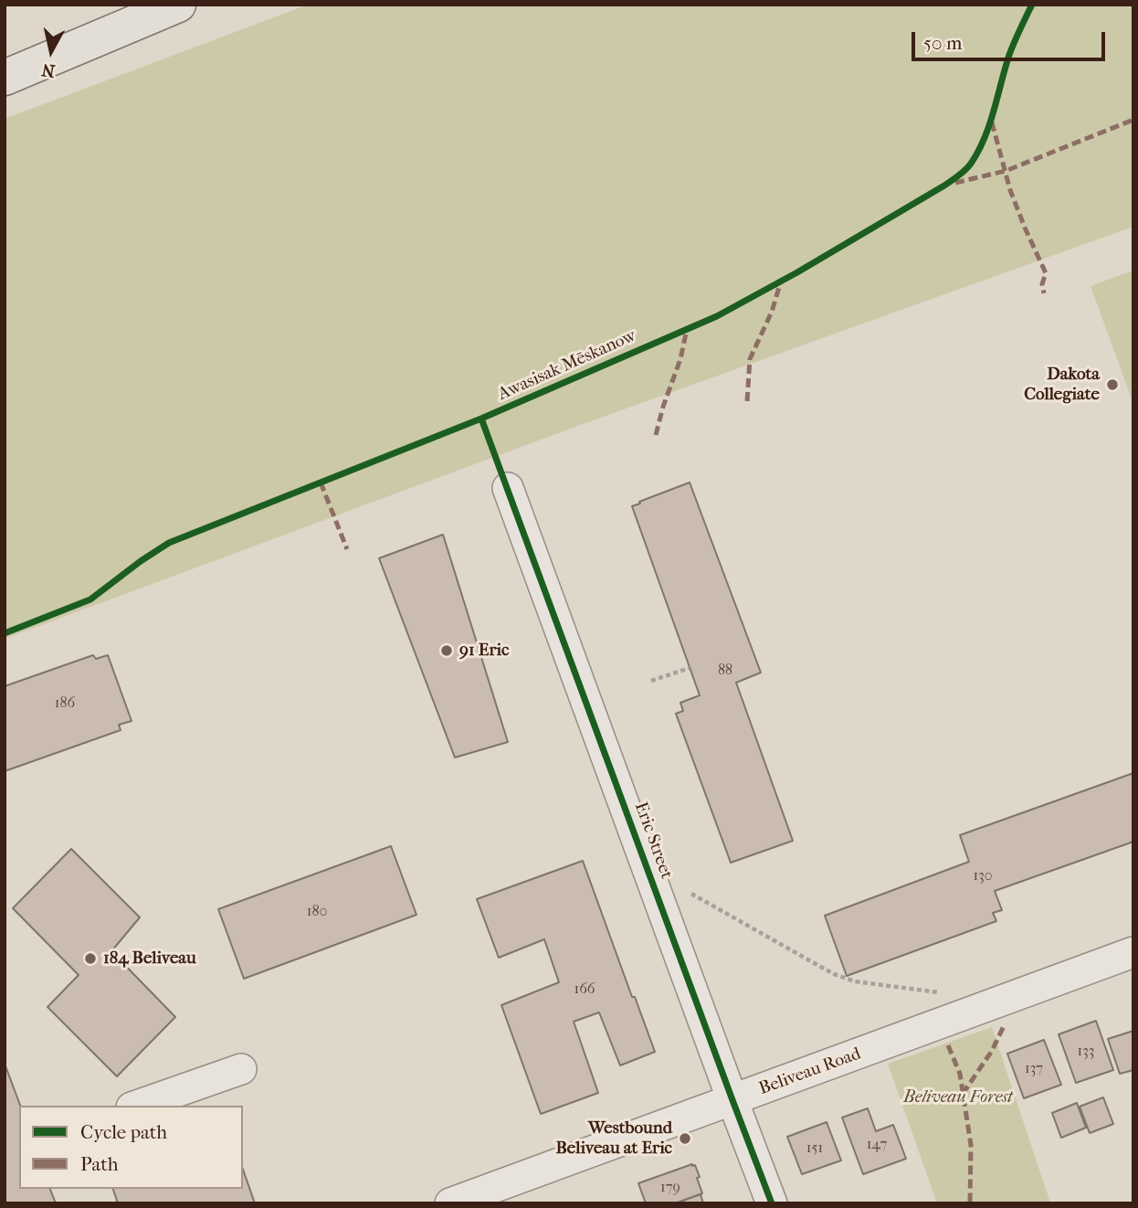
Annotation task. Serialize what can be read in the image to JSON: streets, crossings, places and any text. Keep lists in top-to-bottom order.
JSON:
{
  "streets": {
    "street": ["Eric Street", "Beliveau Road"],
    "cycle path": ["Awasisak Mēskanow"]
  },
  "crossings": [
    ["Eric Street", "Beliveau Road"]
  ],
  "parks": ["Beliveau Forest"],
  "places": [
    "Dakota Collegiate",
    "91 Eric",
    "184 Beliveau",
    "Westbound Beliveau at Eric"
  ],
  "house_numbers": [
    "88",
    "186",
    "130",
    "180",
    "166",
    "133",
    "137",
    "147",
    "151",
    "179"
  ],
  "legend": ["Cycle path", "Path"],
  "scale_bar": "50 m",
  "north": "bottom"
}
